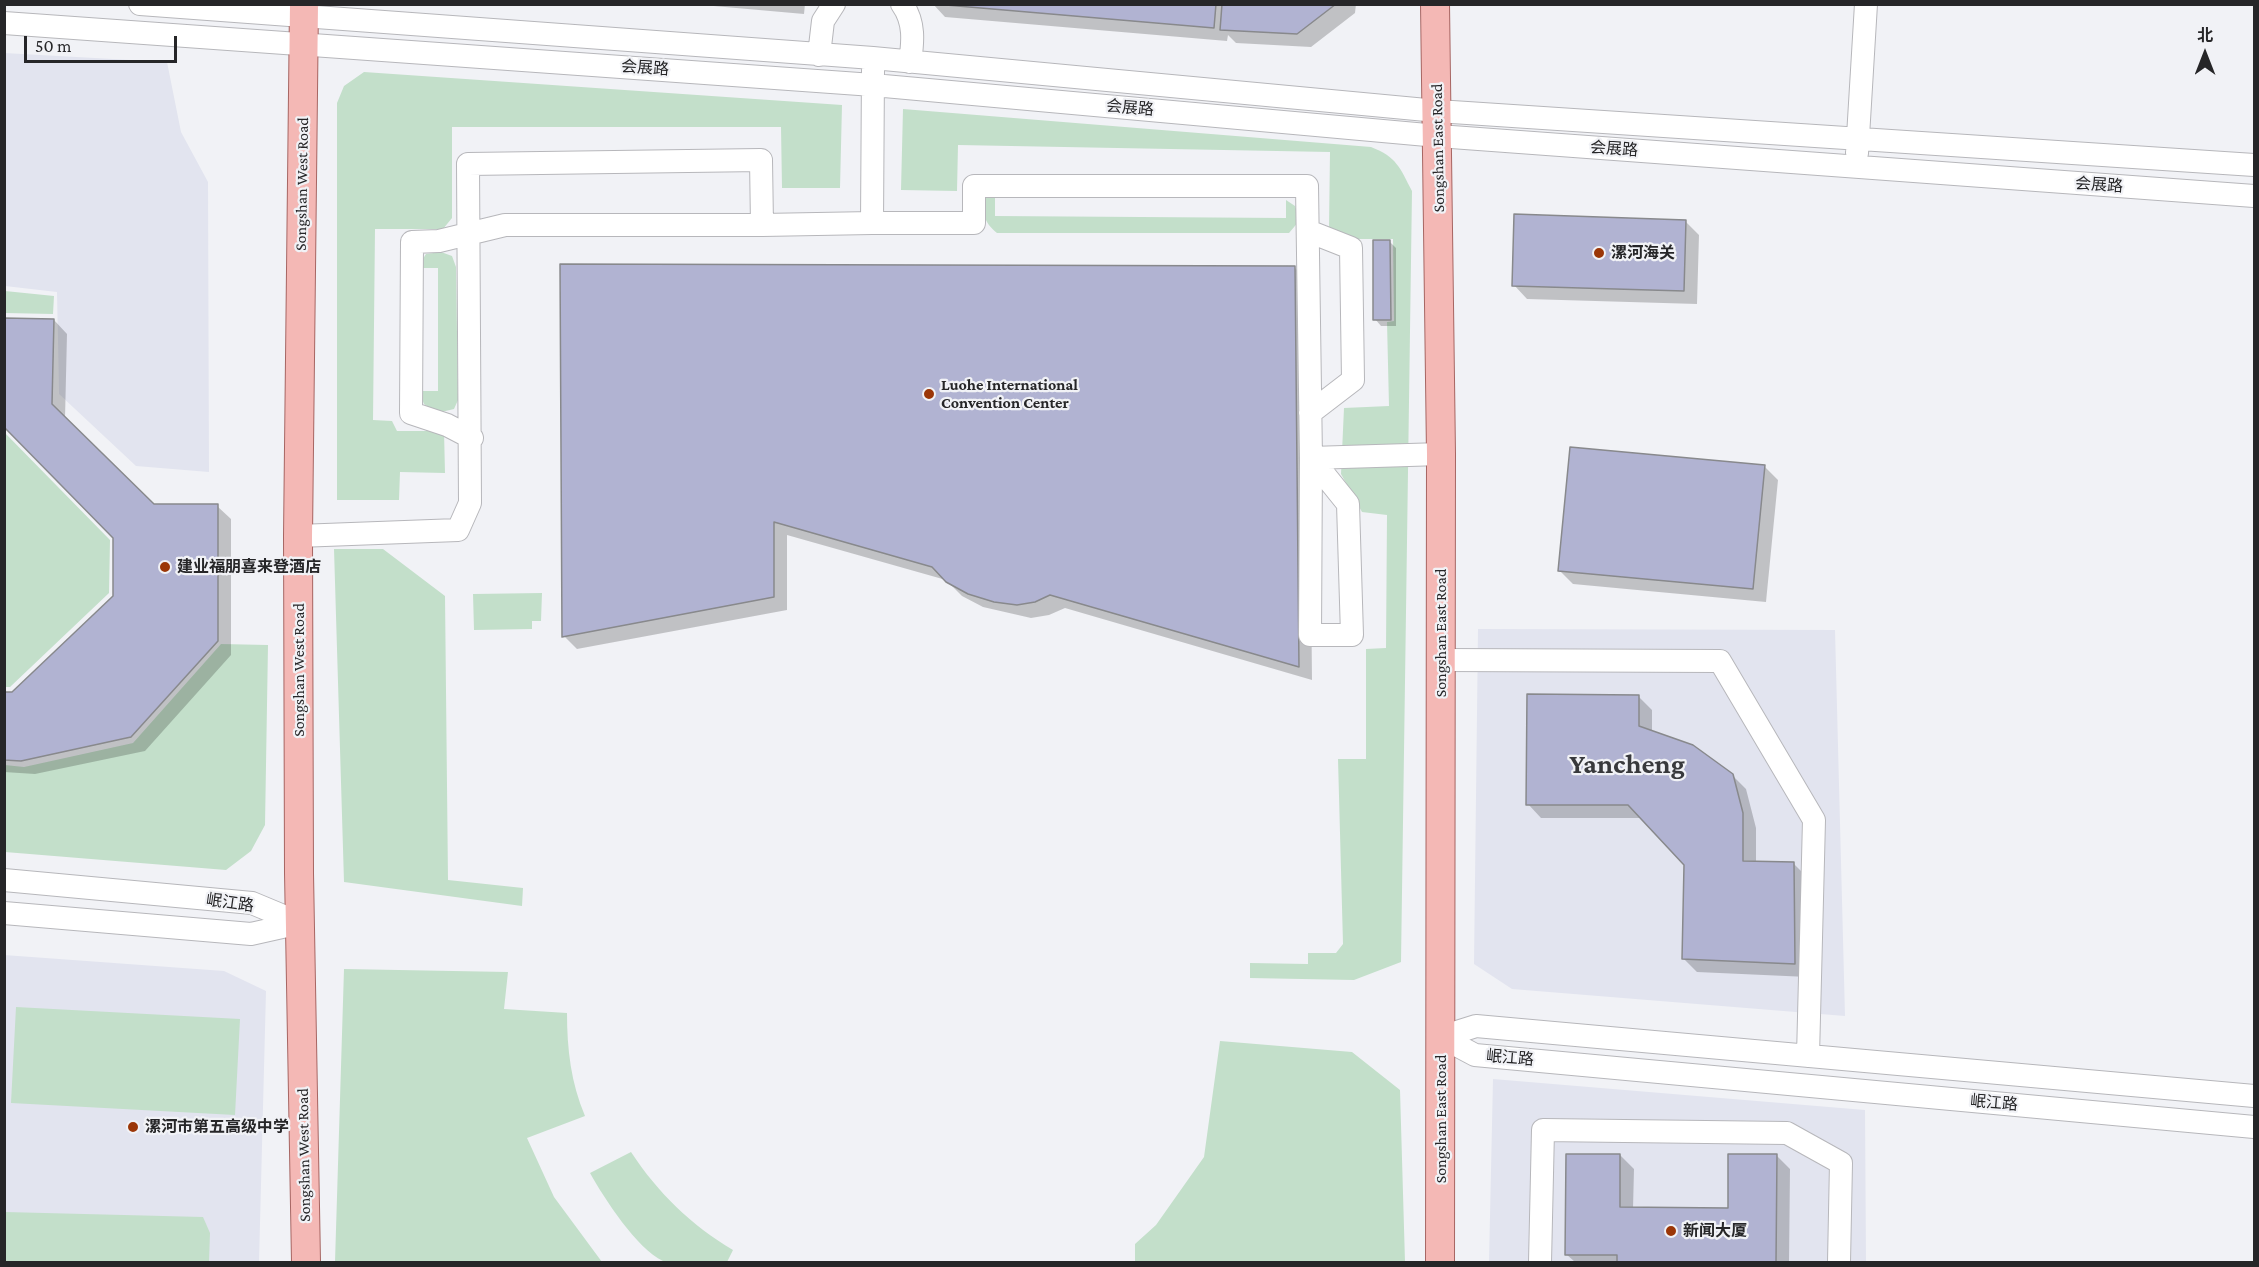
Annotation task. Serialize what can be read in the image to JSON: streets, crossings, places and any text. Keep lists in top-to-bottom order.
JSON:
{
  "streets": {
    "main road": ["Songshan East Road", "Songshan West Road"],
    "street": ["会展路", "岷江路"]
  },
  "crossings": [
    ["会展路", "Songshan East Road"],
    ["会展路", "Songshan West Road"],
    ["Songshan East Road", "岷江路"],
    ["Songshan West Road", "岷江路"]
  ],
  "districts": ["Yancheng"],
  "places": [
    "漯河海关",
    "Luohe International Convention Center",
    "建业福朋喜来登酒店",
    "漯河市第五高级中学",
    "新闻大厦"
  ],
  "scale_bar": "50 m",
  "north": "top"
}
